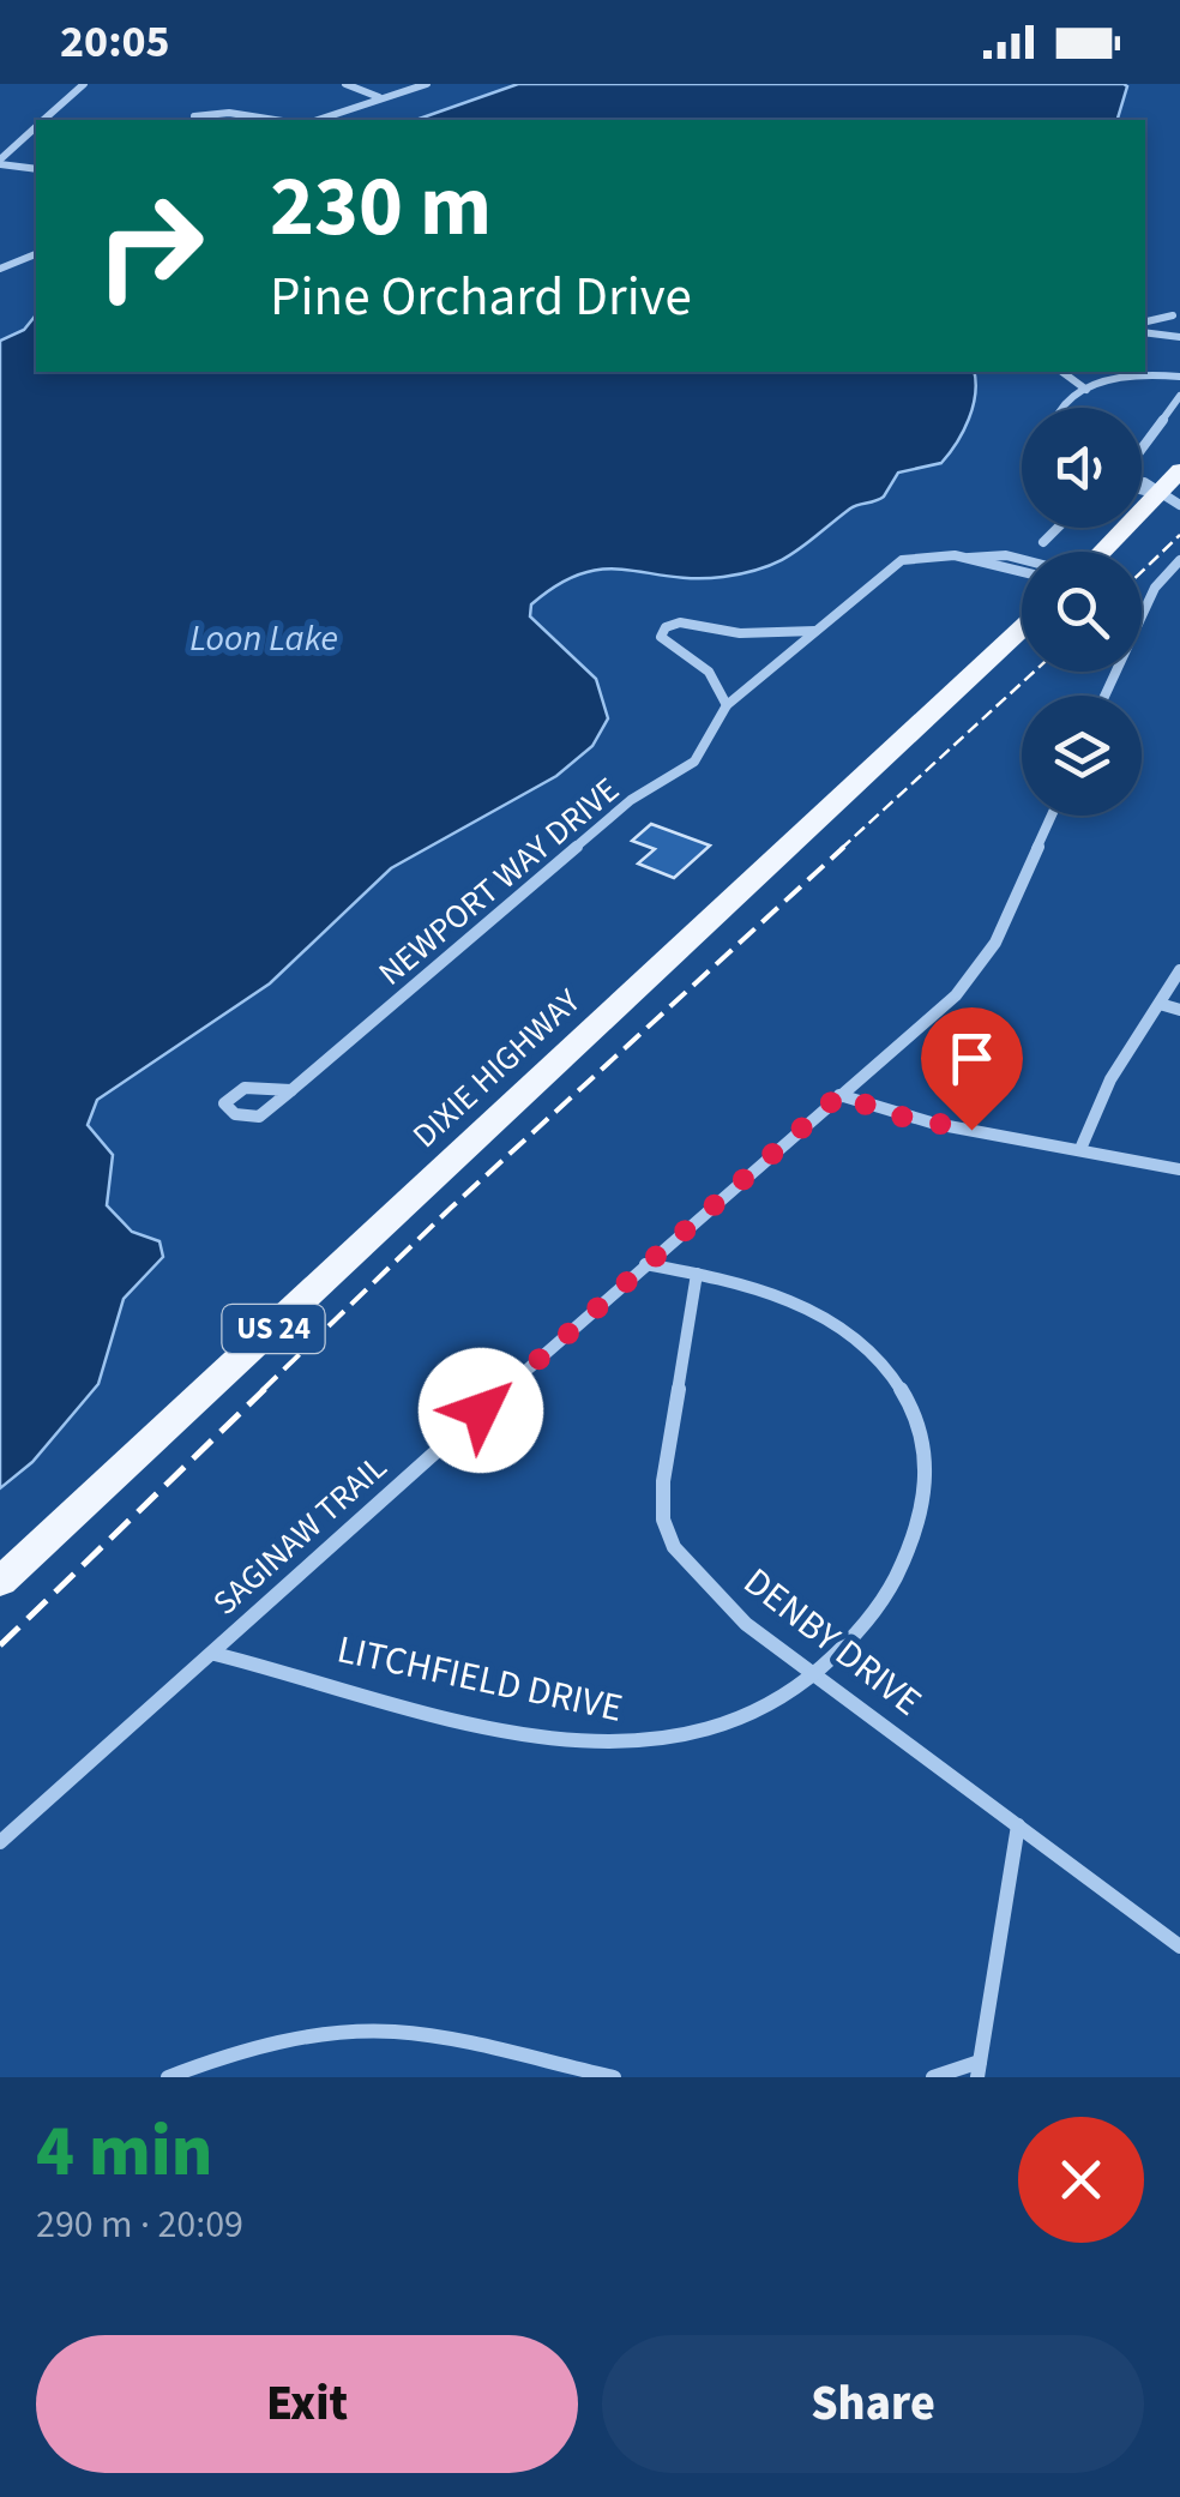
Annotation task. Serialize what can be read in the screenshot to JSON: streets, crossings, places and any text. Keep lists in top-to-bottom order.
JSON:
{
  "streets": {
    "main road": ["DIXIE HIGHWAY", "US 24"],
    "street": [
      "NEWPORT WAY DRIVE",
      "SAGINAW TRAIL",
      "DENBY DRIVE",
      "LITCHFIELD DRIVE"
    ]
  },
  "crossings": [
    ["SAGINAW TRAIL", "LITCHFIELD DRIVE"],
    ["DENBY DRIVE", "LITCHFIELD DRIVE"]
  ],
  "water": ["Loon Lake"],
  "page": {
    "status": "20:05",
    "turn": ["230 m", "Pine Orchard Drive"],
    "heading": ["4 min", "290 m · 20:09"],
    "buttons": ["Exit", "Share"]
  }
}
